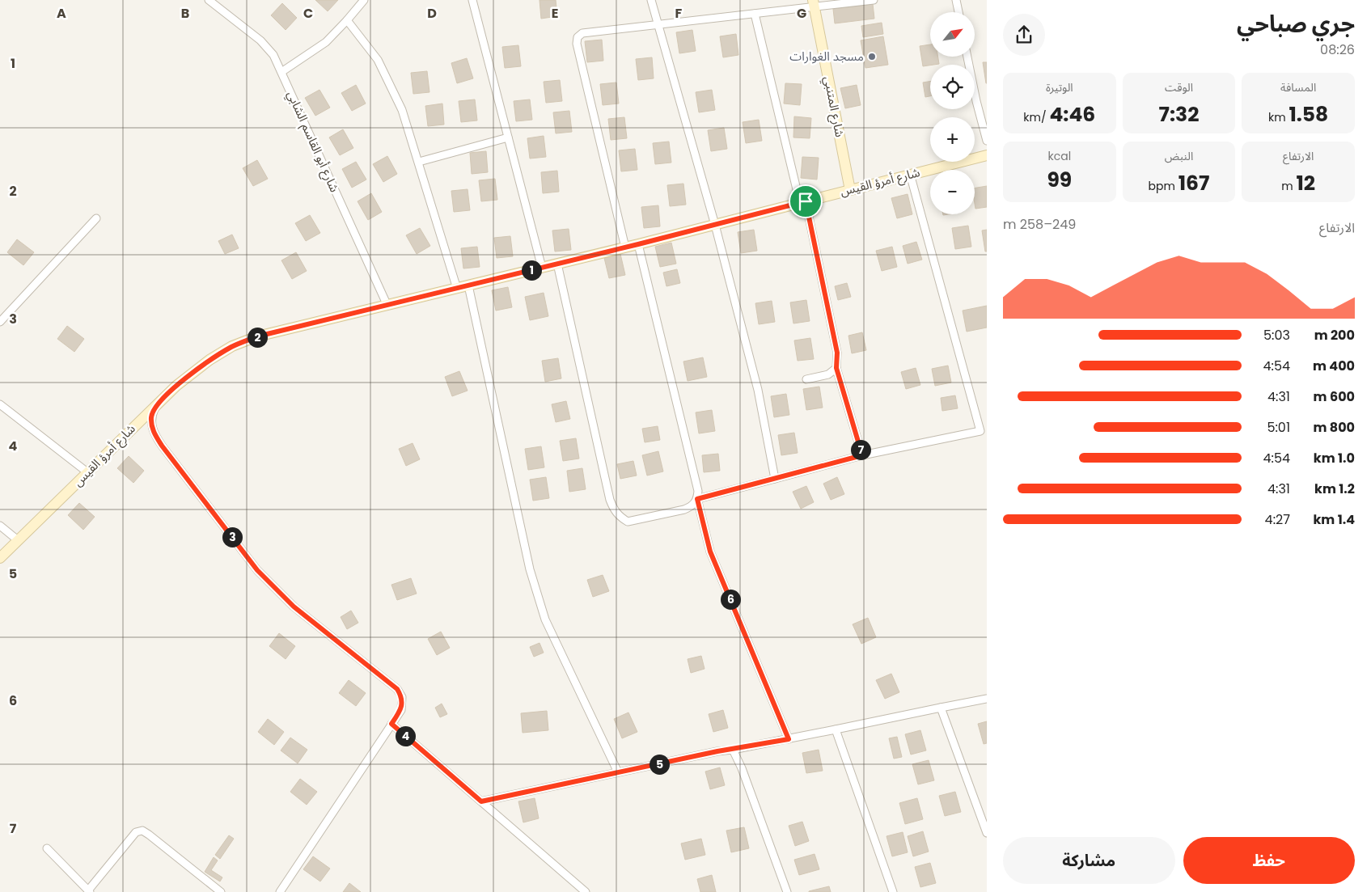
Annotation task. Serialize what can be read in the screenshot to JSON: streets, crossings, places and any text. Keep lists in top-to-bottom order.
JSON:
{
  "streets": {
    "street": ["شارع المتنبي", "شارع أبو القاسم الشابي", "شارع أمرؤ القيس"]
  },
  "crossings": [
    ["شارع المتنبي", "شارع أمرؤ القيس"],
    ["شارع أبو القاسم الشابي", "شارع أمرؤ القيس"]
  ],
  "places": ["مسجد الغوارات"],
  "north": "top right",
  "page": {
    "heading": ["جري صباحي", "08:26"],
    "map_buttons": ["+", "−"],
    "stats": [
      ["المسافة", "1.58 km"],
      ["الوقت", "7:32"],
      ["الوتيرة", "4:46 /km"],
      ["الارتفاع", "12 m"],
      ["النبض", "167 bpm"],
      ["kcal", "99"]
    ],
    "chart": ["الارتفاع", "249–258 m"],
    "pins": [
      "1",
      "2",
      "7",
      "3",
      "6",
      "4",
      "5"
    ],
    "list": [
      {
        "name": "200 m",
        "note": "5:03"
      },
      {
        "name": "400 m",
        "note": "4:54"
      },
      {
        "name": "600 m",
        "note": "4:31"
      },
      {
        "name": "800 m",
        "note": "5:01"
      },
      {
        "name": "1.0 km",
        "note": "4:54"
      },
      {
        "name": "1.2 km",
        "note": "4:31"
      },
      {
        "name": "1.4 km",
        "note": "4:27"
      }
    ],
    "buttons": ["حفظ", "مشاركة"]
  },
  "grid": {
    "columns": [
      "A",
      "B",
      "C",
      "D",
      "E",
      "F",
      "G"
    ],
    "rows": [
      "1",
      "2",
      "3",
      "4",
      "5",
      "6",
      "7"
    ]
  }
}
